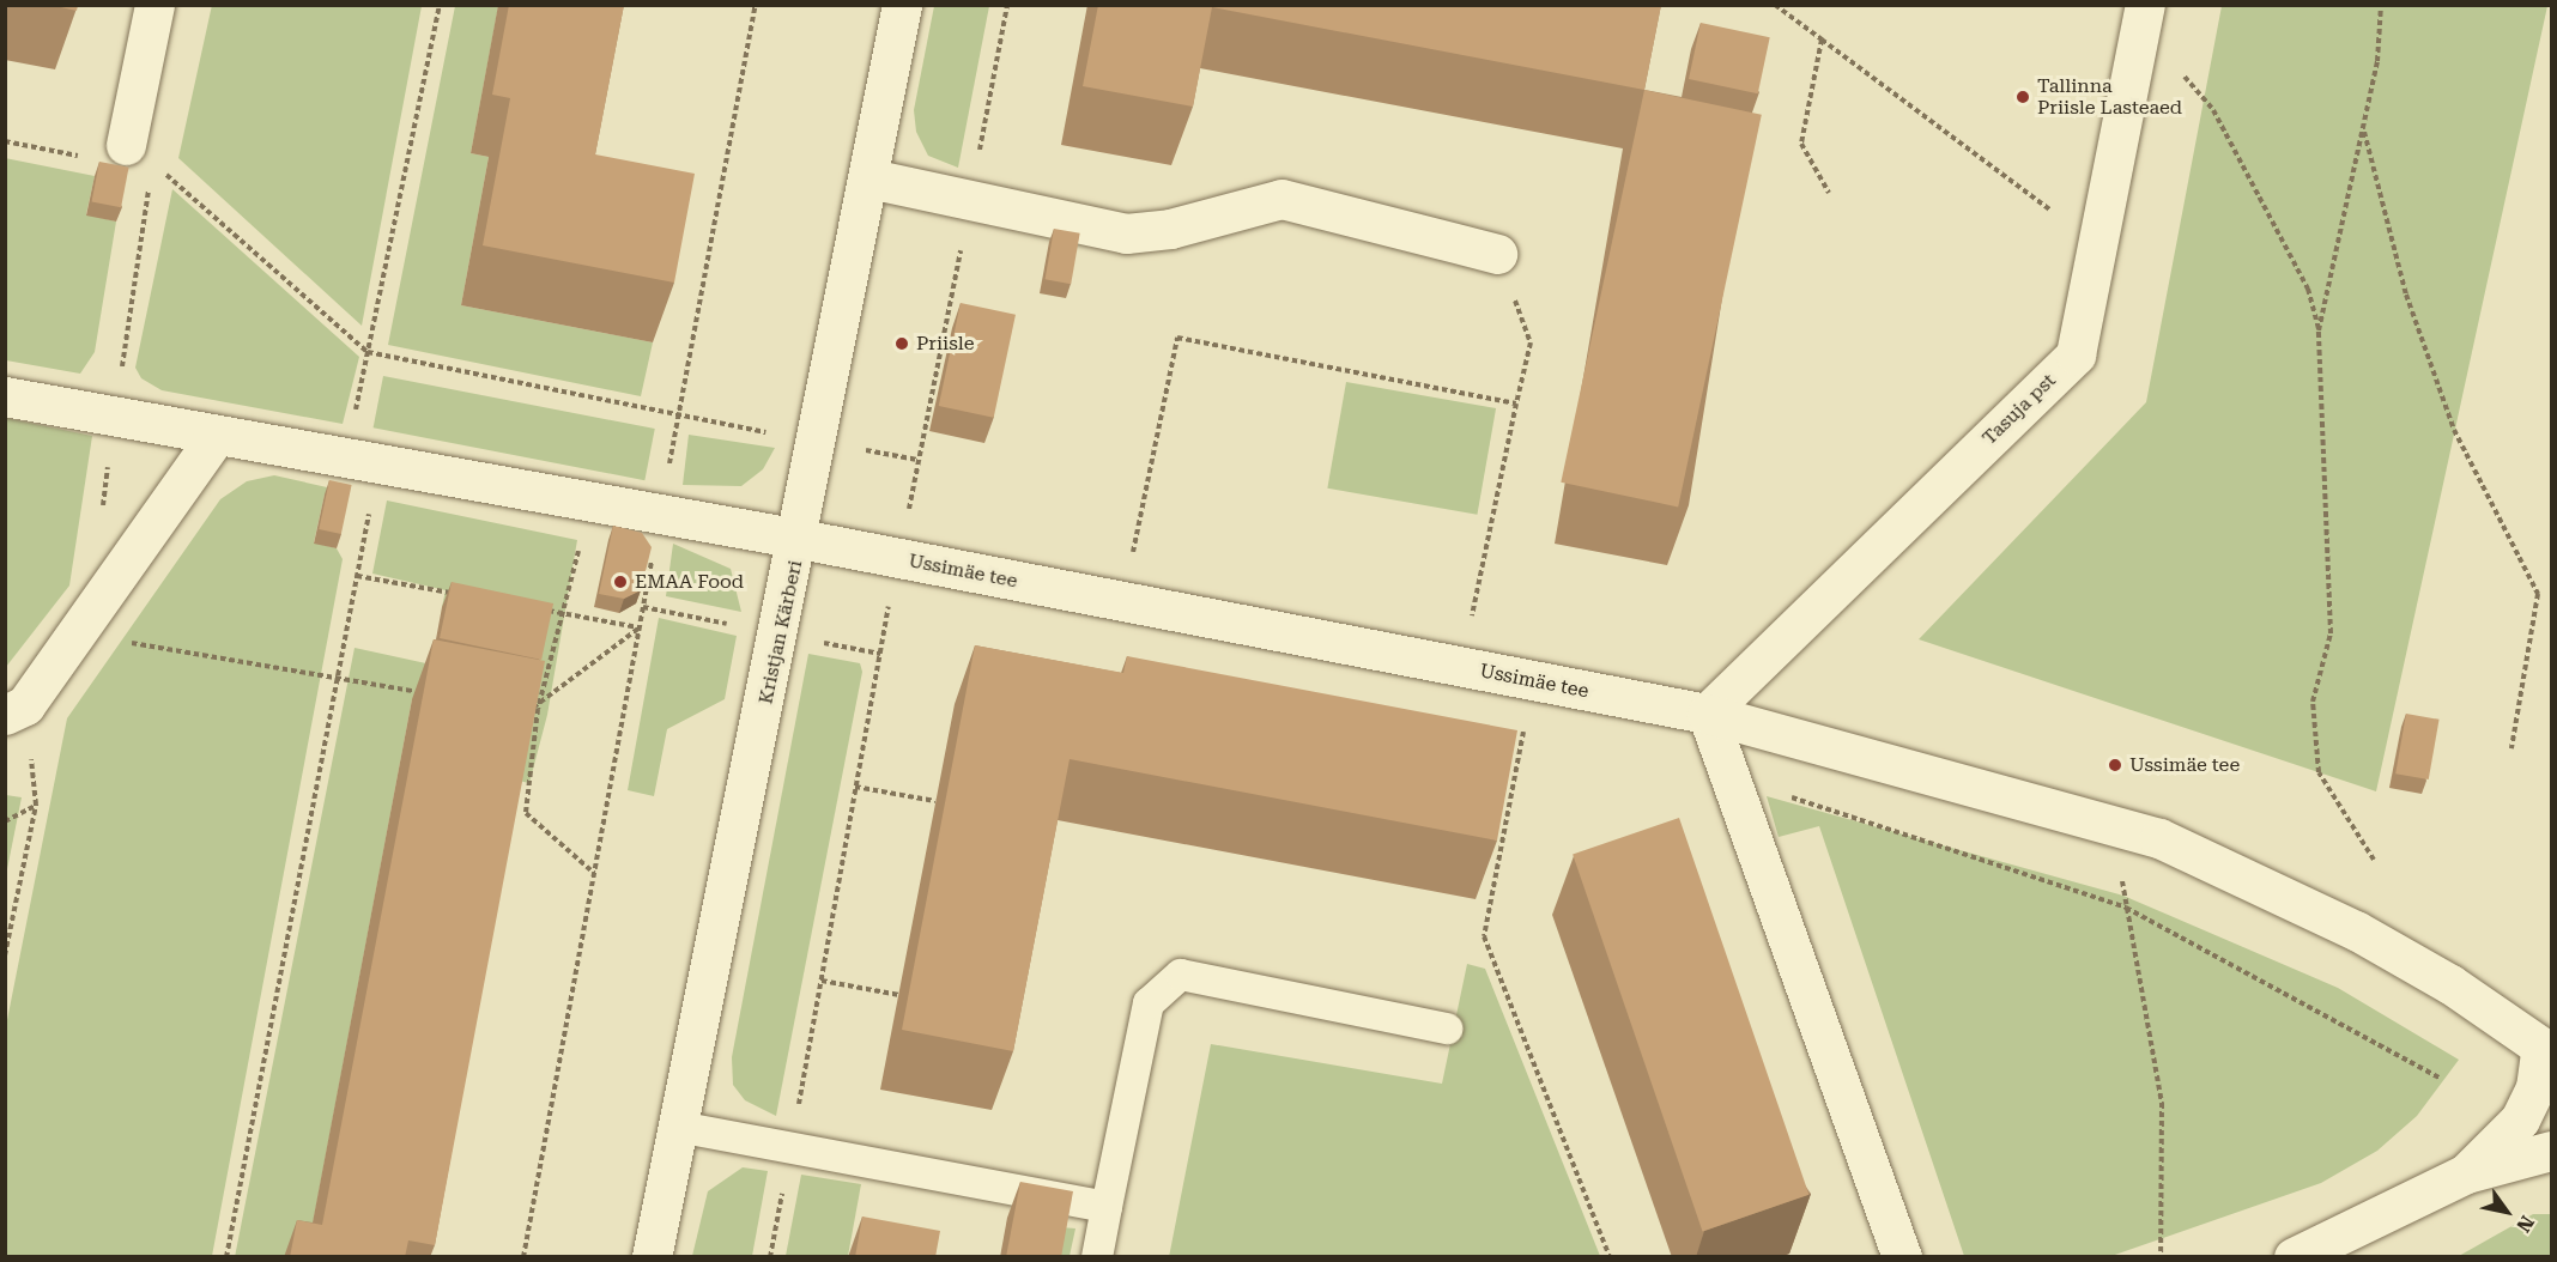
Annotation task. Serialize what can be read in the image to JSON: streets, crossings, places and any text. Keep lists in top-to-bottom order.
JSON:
{
  "streets": {
    "street": ["Tasuja pst", "Ussimäe tee", "Kristjan Kärberi"]
  },
  "crossings": [
    ["Tasuja pst", "Ussimäe tee"],
    ["Ussimäe tee", "Kristjan Kärberi"]
  ],
  "places": [
    "Tallinna Priisle Lasteaed",
    "Priisle",
    "EMAA Food",
    "Ussimäe tee"
  ],
  "north": "bottom right"
}
